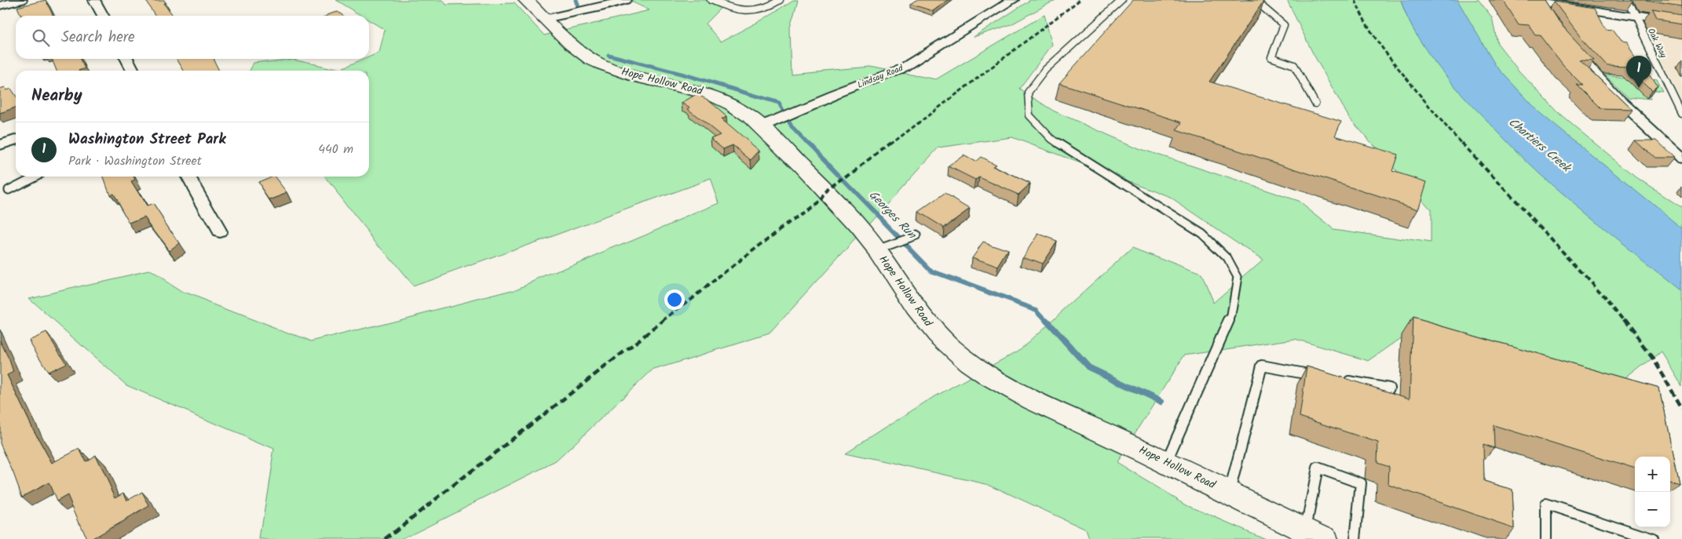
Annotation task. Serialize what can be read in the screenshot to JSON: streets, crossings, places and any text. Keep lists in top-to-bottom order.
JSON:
{
  "streets": {
    "main road": ["Hope Hollow Road"],
    "street": ["Lindsay Road"],
    "lane": ["Oak Way"]
  },
  "crossings": [
    ["Lindsay Road", "Hope Hollow Road"]
  ],
  "water": ["Chartiers Creek", "Georges Run"],
  "page": {
    "search": "Search here",
    "pins": "1",
    "heading": "Nearby",
    "list": [
      {
        "mark": "1",
        "name": "Washington Street Park",
        "note": "Park · Washington Street",
        "value": "440 m"
      }
    ],
    "map_buttons": ["+", "−"]
  }
}
